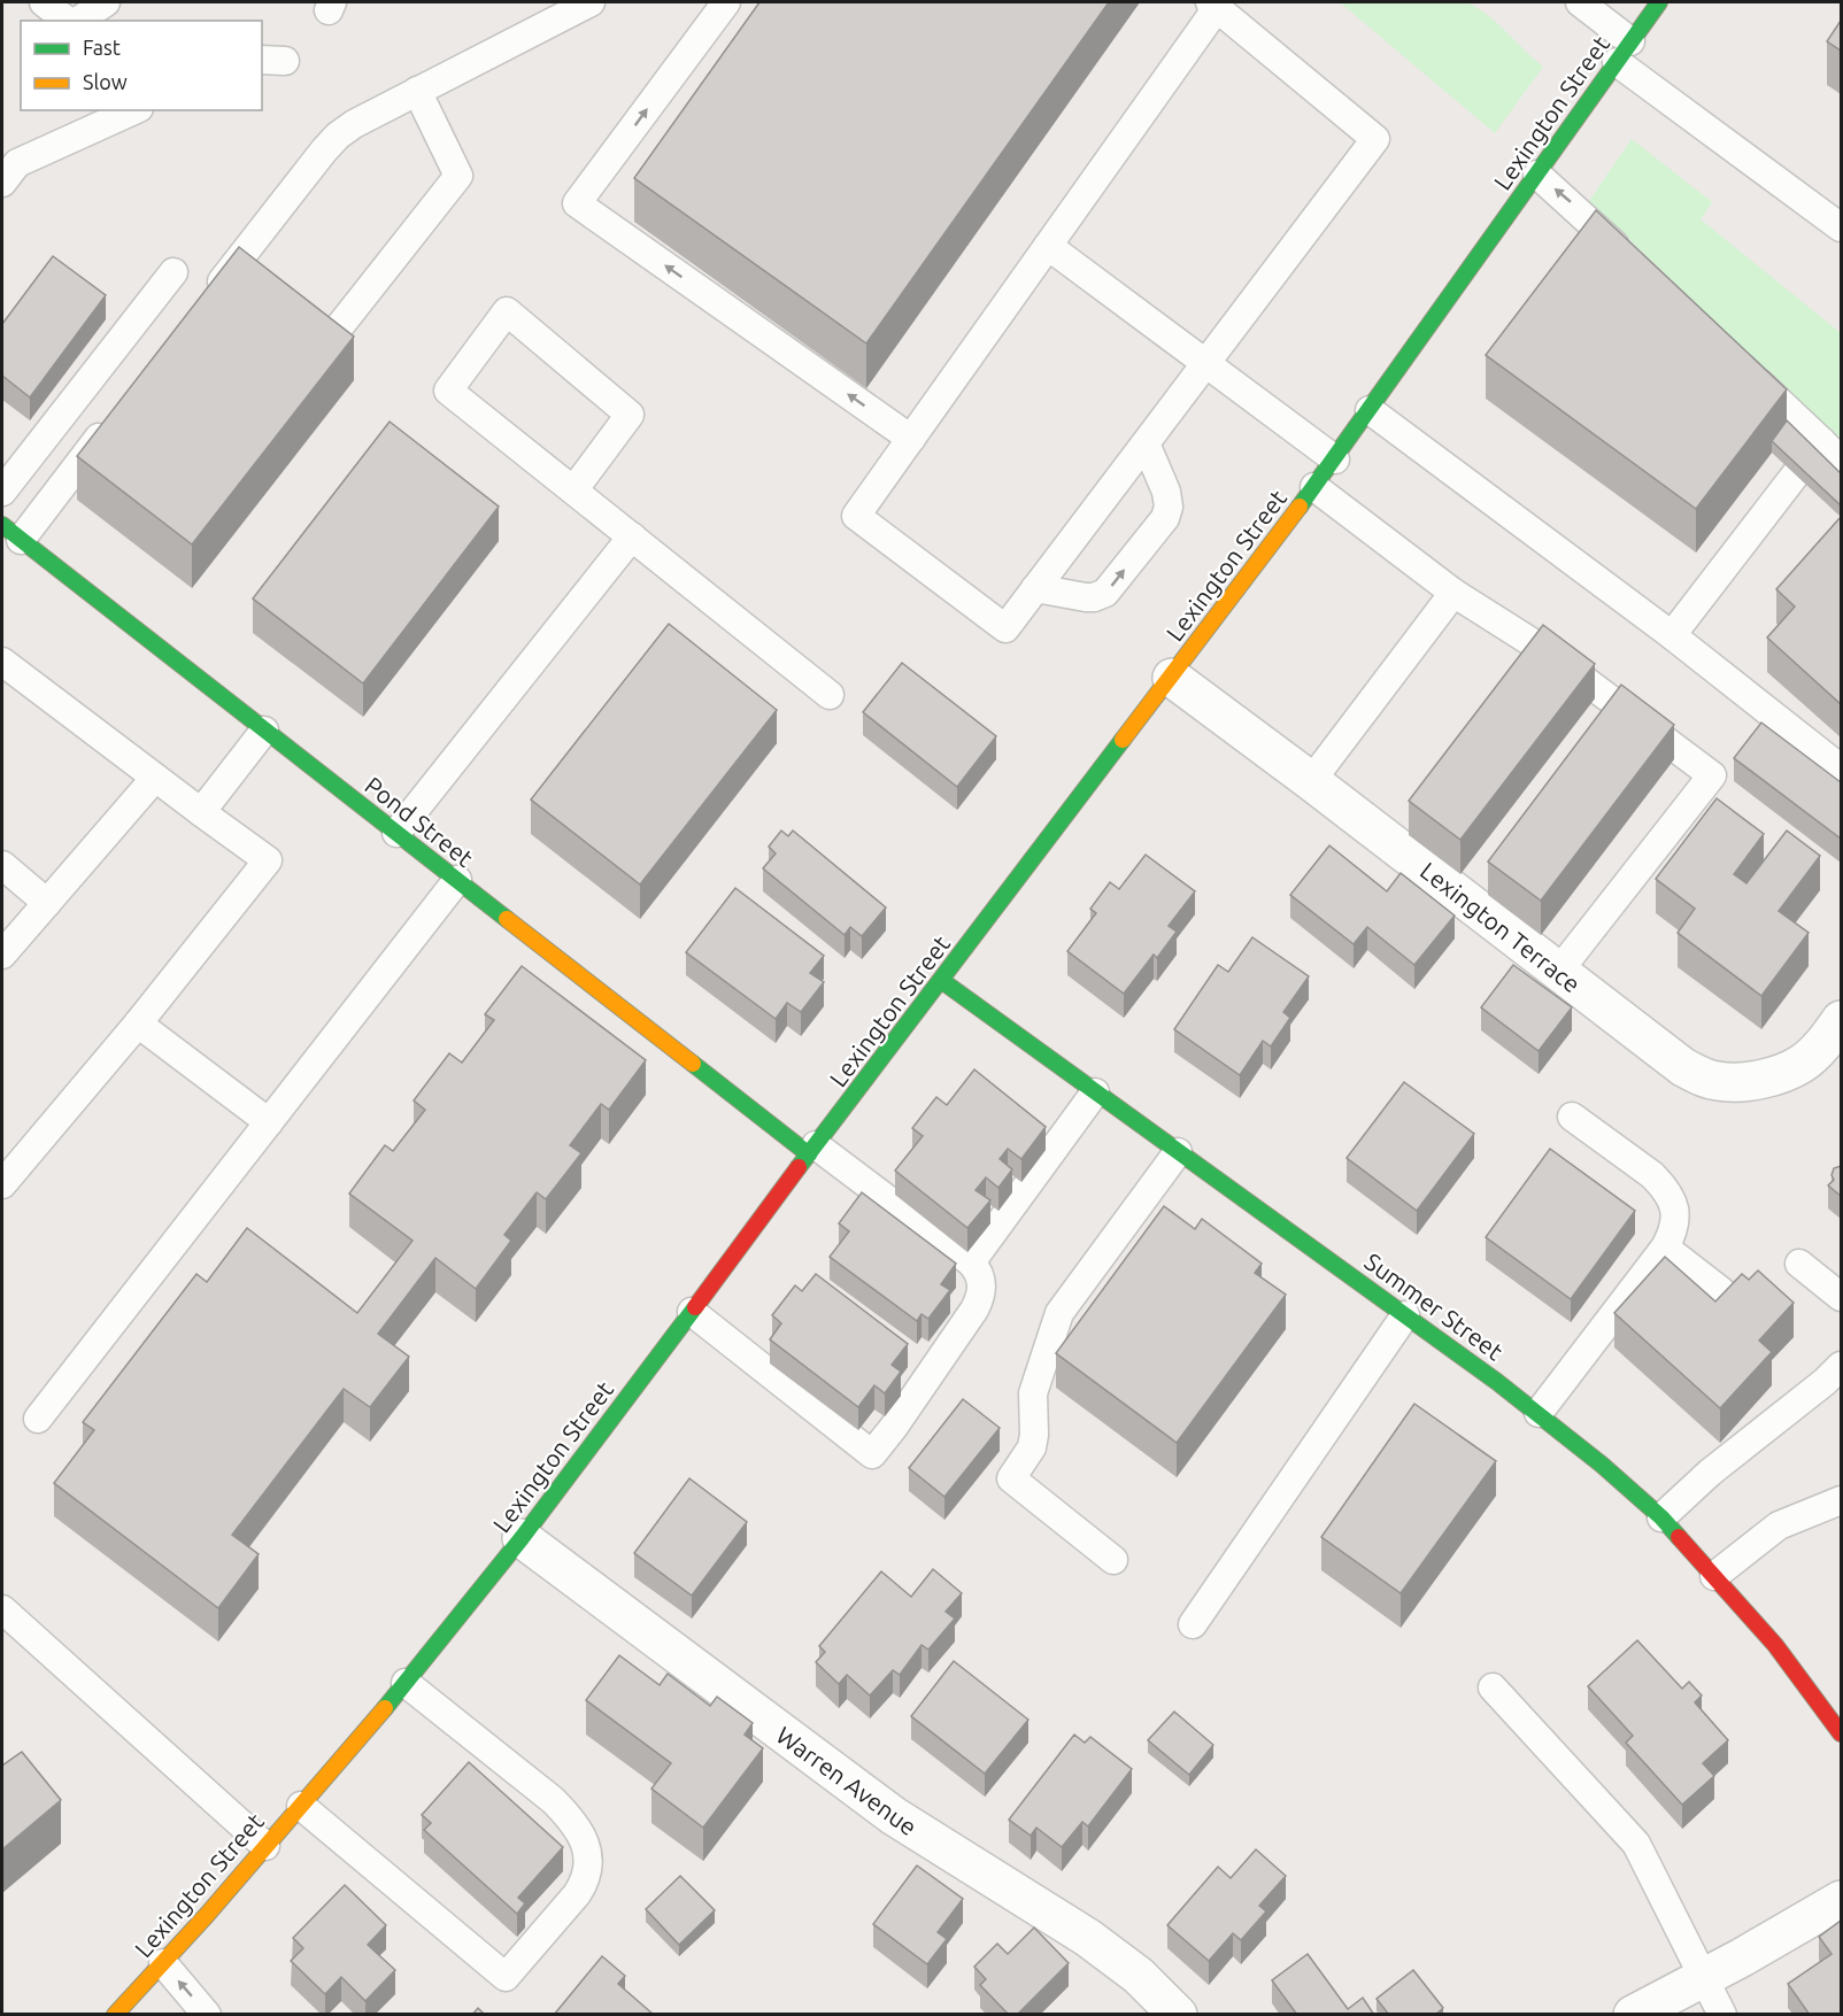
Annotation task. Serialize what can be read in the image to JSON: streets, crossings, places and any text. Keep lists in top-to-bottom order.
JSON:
{
  "streets": {
    "main road": ["Lexington Street", "Pond Street", "Summer Street"],
    "street": ["Lexington Terrace", "Warren Avenue"]
  },
  "crossings": [
    ["Lexington Street", "Pond Street"],
    ["Lexington Street", "Lexington Terrace"],
    ["Lexington Street", "Summer Street"],
    ["Lexington Street", "Warren Avenue"]
  ],
  "legend": ["Fast", "Slow"]
}
